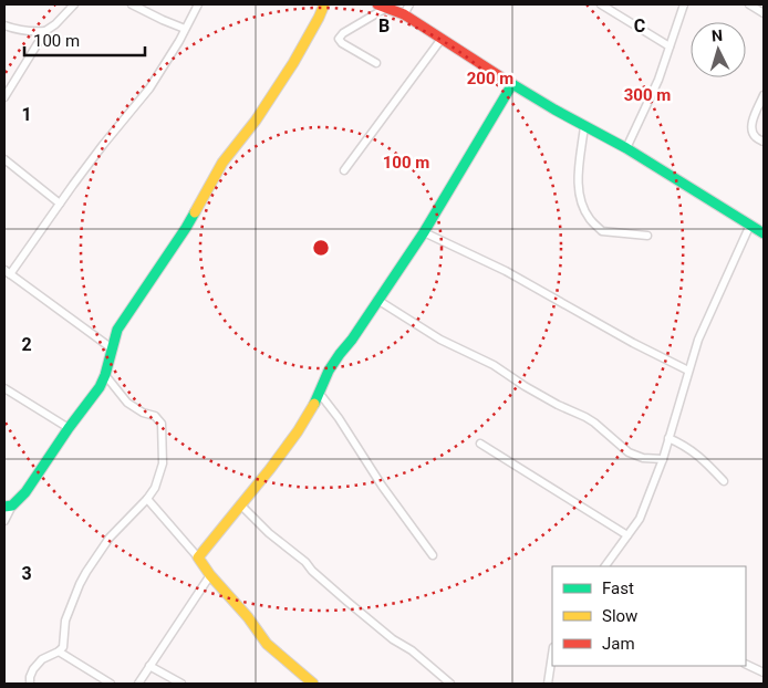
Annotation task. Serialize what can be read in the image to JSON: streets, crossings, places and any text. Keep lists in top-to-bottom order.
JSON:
{
  "legend": ["Fast", "Slow", "Jam"],
  "scale_bar": "100 m",
  "north": "top",
  "grid": {
    "columns": ["B", "C"],
    "rows": ["1", "2", "3"]
  },
  "rings": ["200 m", "300 m", "100 m"]
}
